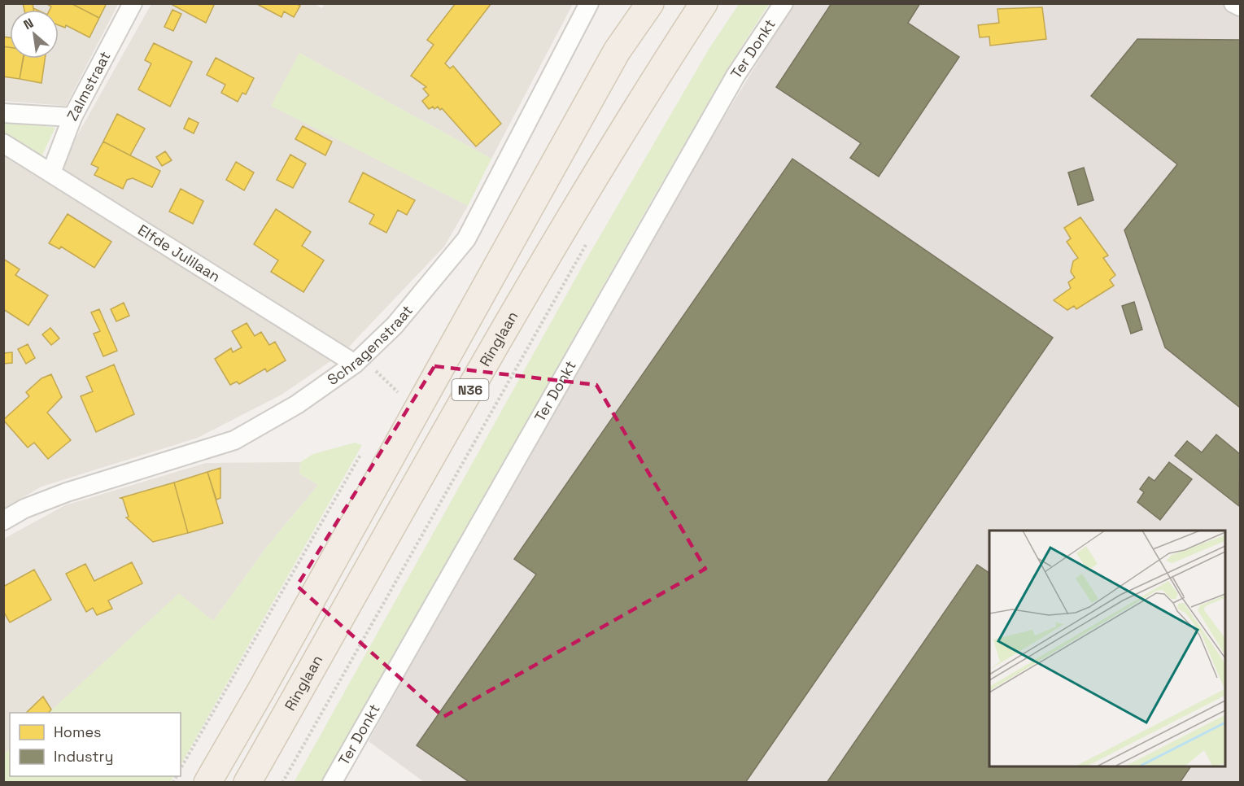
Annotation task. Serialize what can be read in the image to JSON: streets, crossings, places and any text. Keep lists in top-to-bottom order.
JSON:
{
  "streets": {
    "main road": ["Ringlaan", "N36"],
    "street": [
      "Ter Donkt",
      "Zalmstraat",
      "Elfde Julilaan",
      "Schragenstraat"
    ]
  },
  "crossings": [
    ["Zalmstraat", "Elfde Julilaan"],
    ["Elfde Julilaan", "Schragenstraat"]
  ],
  "legend": ["Homes", "Industry"],
  "north": "top left"
}
